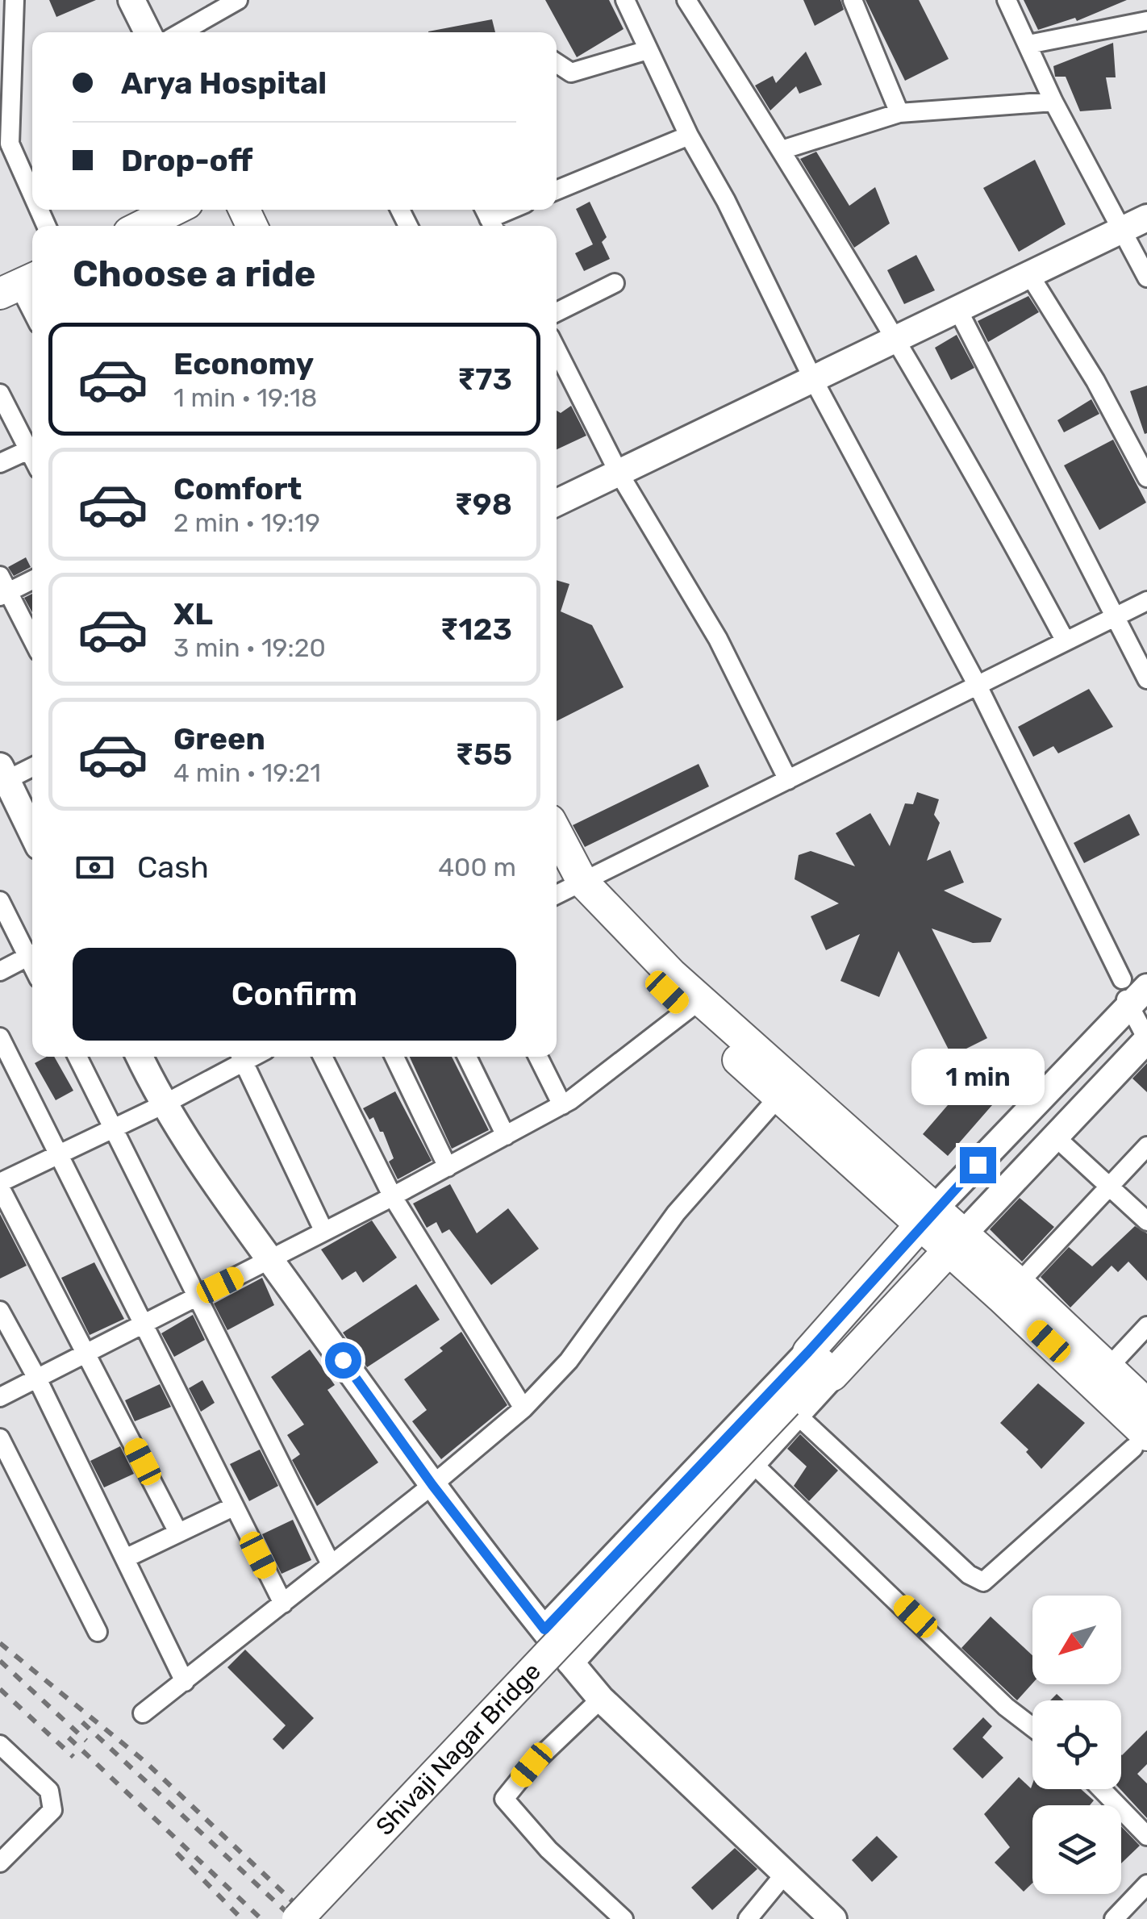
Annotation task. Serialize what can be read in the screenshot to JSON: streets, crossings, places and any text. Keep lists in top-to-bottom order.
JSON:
{
  "streets": {
    "main road": ["Shivaji Nagar Bridge"]
  },
  "north": "bottom left",
  "page": {
    "banner": ["Arya Hospital", "Drop-off"],
    "heading": "Choose a ride",
    "list": [
      {
        "name": "Economy",
        "note": "1 min · 19:18",
        "value": "₹73"
      },
      {
        "name": "Comfort",
        "note": "2 min · 19:19",
        "value": "₹98"
      },
      {
        "name": "XL",
        "note": "3 min · 19:20",
        "value": "₹123"
      },
      {
        "name": "Green",
        "note": "4 min · 19:21",
        "value": "₹55"
      }
    ],
    "pay": ["Cash", "400 m"],
    "buttons": "Confirm",
    "bubble": "1 min"
  }
}
